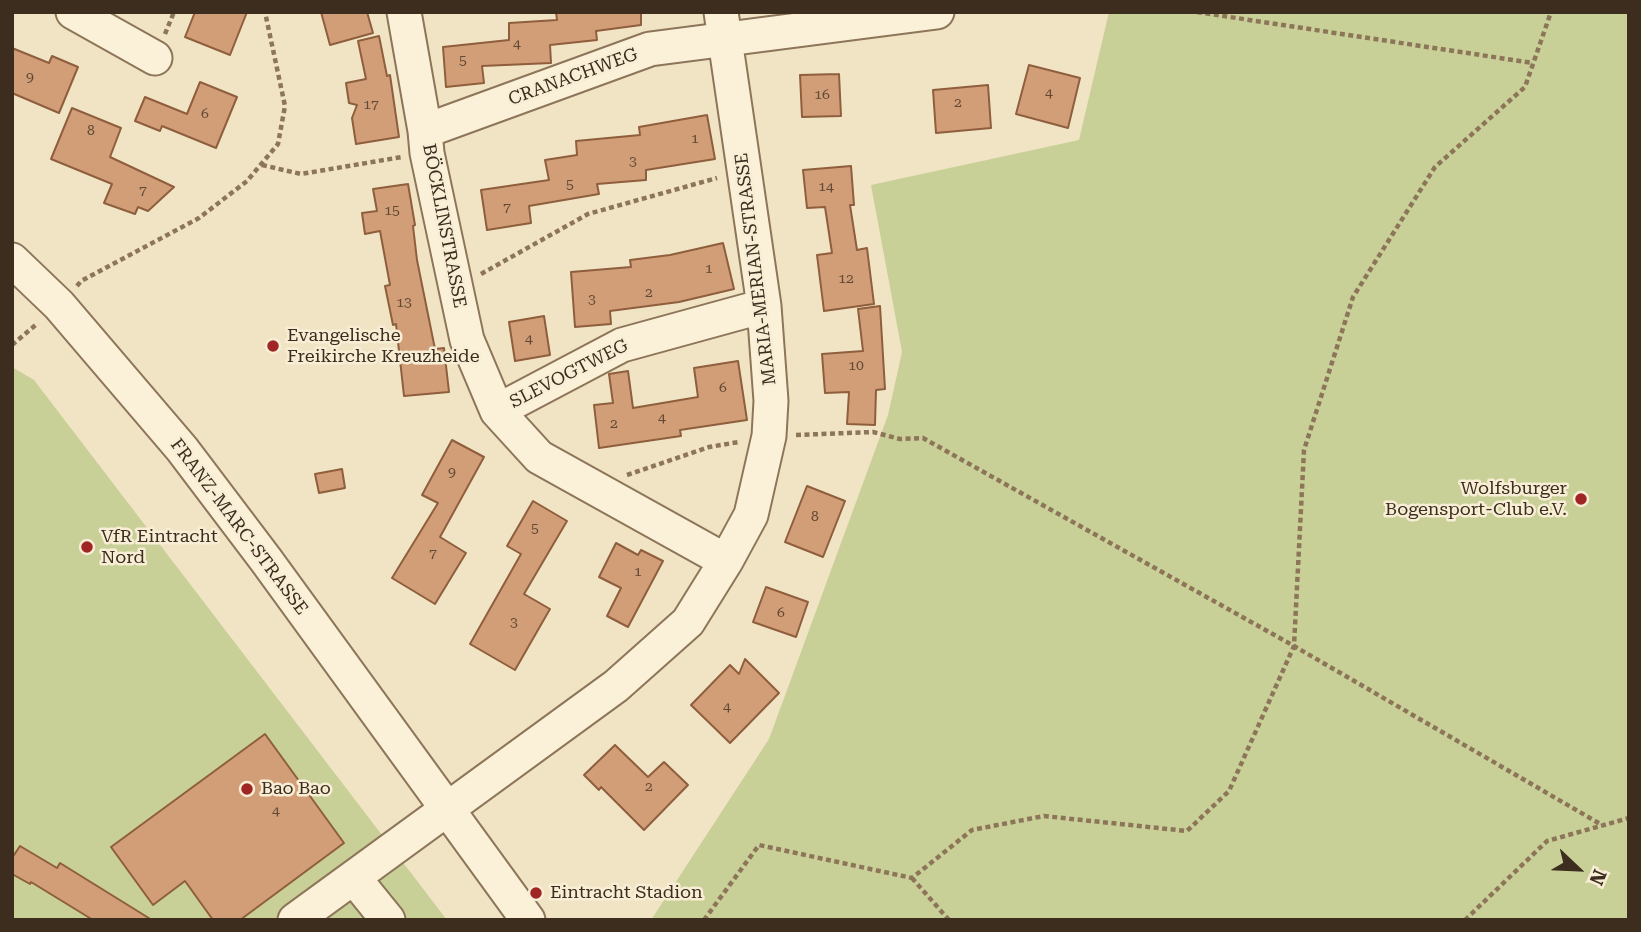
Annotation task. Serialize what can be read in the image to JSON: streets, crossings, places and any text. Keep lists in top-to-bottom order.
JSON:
{
  "streets": {
    "street": [
      "CRANACHWEG",
      "BÖCKLINSTRASSE",
      "MARIA-MERIAN-STRASSE",
      "SLEVOGTWEG",
      "FRANZ-MARC-STRASSE"
    ]
  },
  "crossings": [
    ["CRANACHWEG", "BÖCKLINSTRASSE"],
    ["CRANACHWEG", "MARIA-MERIAN-STRASSE"],
    ["BÖCKLINSTRASSE", "MARIA-MERIAN-STRASSE"],
    ["BÖCKLINSTRASSE", "SLEVOGTWEG"],
    ["MARIA-MERIAN-STRASSE", "SLEVOGTWEG"],
    ["MARIA-MERIAN-STRASSE", "FRANZ-MARC-STRASSE"]
  ],
  "places": [
    "Evangelische Freikirche Kreuzheide",
    "Wolfsburger Bogensport-Club e.V.",
    "VfR Eintracht Nord",
    "Bao Bao",
    "Eintracht Stadion"
  ],
  "house_numbers": [
    "4",
    "5",
    "9",
    "4",
    "16",
    "2",
    "17",
    "6",
    "8",
    "1",
    "3",
    "5",
    "14",
    "7",
    "7",
    "15",
    "1",
    "12",
    "2",
    "3",
    "13",
    "4",
    "10",
    "6",
    "4",
    "2",
    "9",
    "8",
    "5",
    "7",
    "1",
    "6",
    "3",
    "4",
    "2",
    "4"
  ],
  "north": "bottom right"
}
